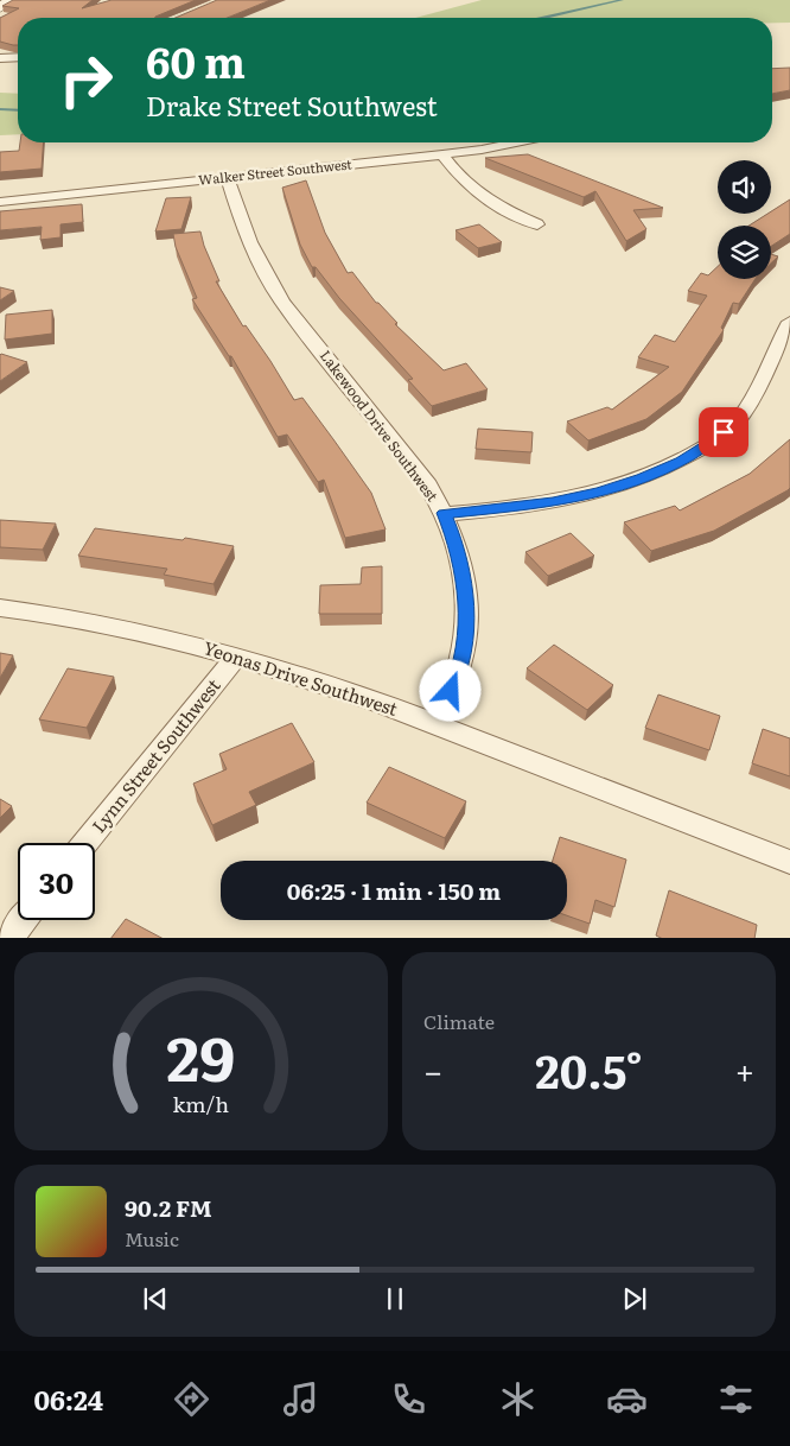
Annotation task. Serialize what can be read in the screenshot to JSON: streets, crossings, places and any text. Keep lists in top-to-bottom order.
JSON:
{
  "streets": {
    "street": [
      "Walker Street Southwest",
      "Lakewood Drive Southwest",
      "Yeonas Drive Southwest",
      "Lynn Street Southwest"
    ]
  },
  "crossings": [
    ["Walker Street Southwest", "Lakewood Drive Southwest"],
    ["Lakewood Drive Southwest", "Yeonas Drive Southwest"],
    ["Yeonas Drive Southwest", "Lynn Street Southwest"]
  ],
  "page": {
    "turn": ["60 m", "Drake Street Southwest"],
    "limit": "30",
    "trip": "06:25 · 1 min · 150 m",
    "tile": "Climate",
    "heat": ["−", "20.5°", "+"],
    "song": ["90.2 FM", "Music"],
    "tabs": "06:24",
    "gauge": ["29", "km/h"]
  }
}
